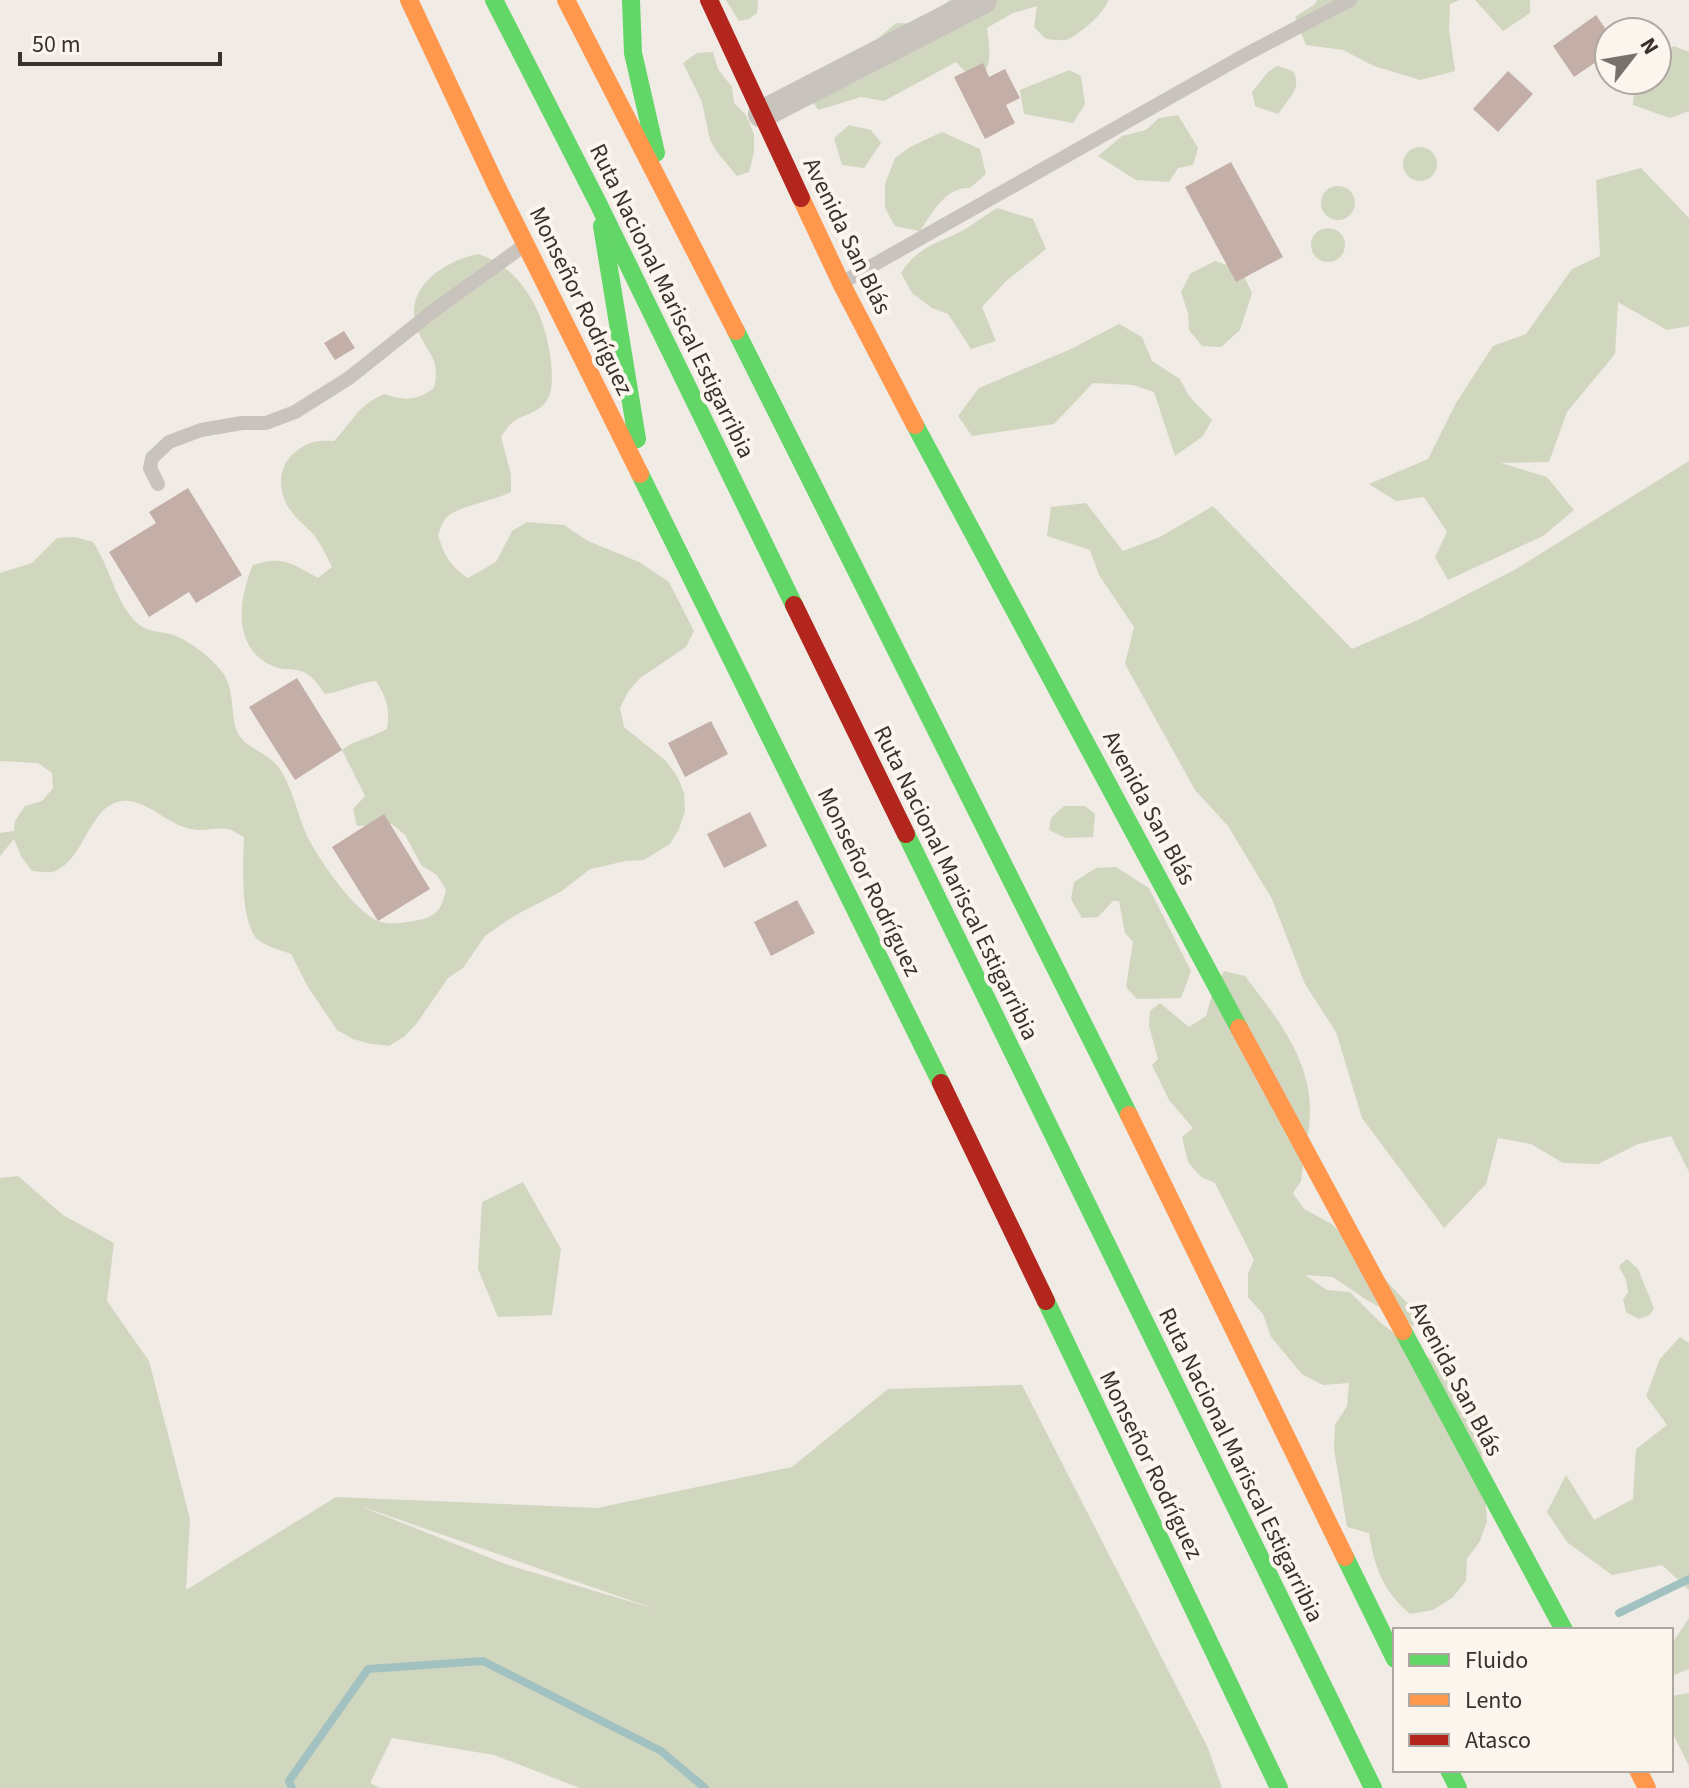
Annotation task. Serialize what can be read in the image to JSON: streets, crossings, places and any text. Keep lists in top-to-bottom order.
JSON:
{
  "streets": {
    "main road": ["Avenida San Blás", "Monseñor Rodríguez", "Ruta Nacional Mariscal Estigarribia"]
  },
  "legend": ["Fluido", "Lento", "Atasco"],
  "scale_bar": "50 m",
  "north": "top right"
}
